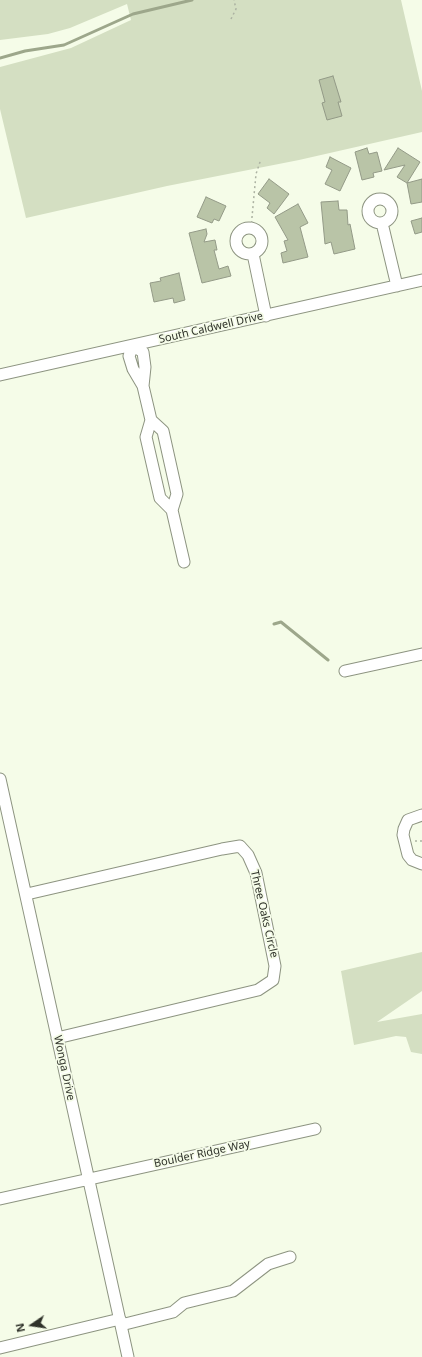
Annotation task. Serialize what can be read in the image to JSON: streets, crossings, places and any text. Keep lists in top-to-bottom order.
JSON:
{
  "streets": {
    "street": [
      "South Caldwell Drive",
      "Three Oaks Circle",
      "Wonga Drive",
      "Boulder Ridge Way"
    ]
  },
  "crossings": [
    ["Three Oaks Circle", "Wonga Drive"],
    ["Wonga Drive", "Boulder Ridge Way"]
  ],
  "north": "left"
}
